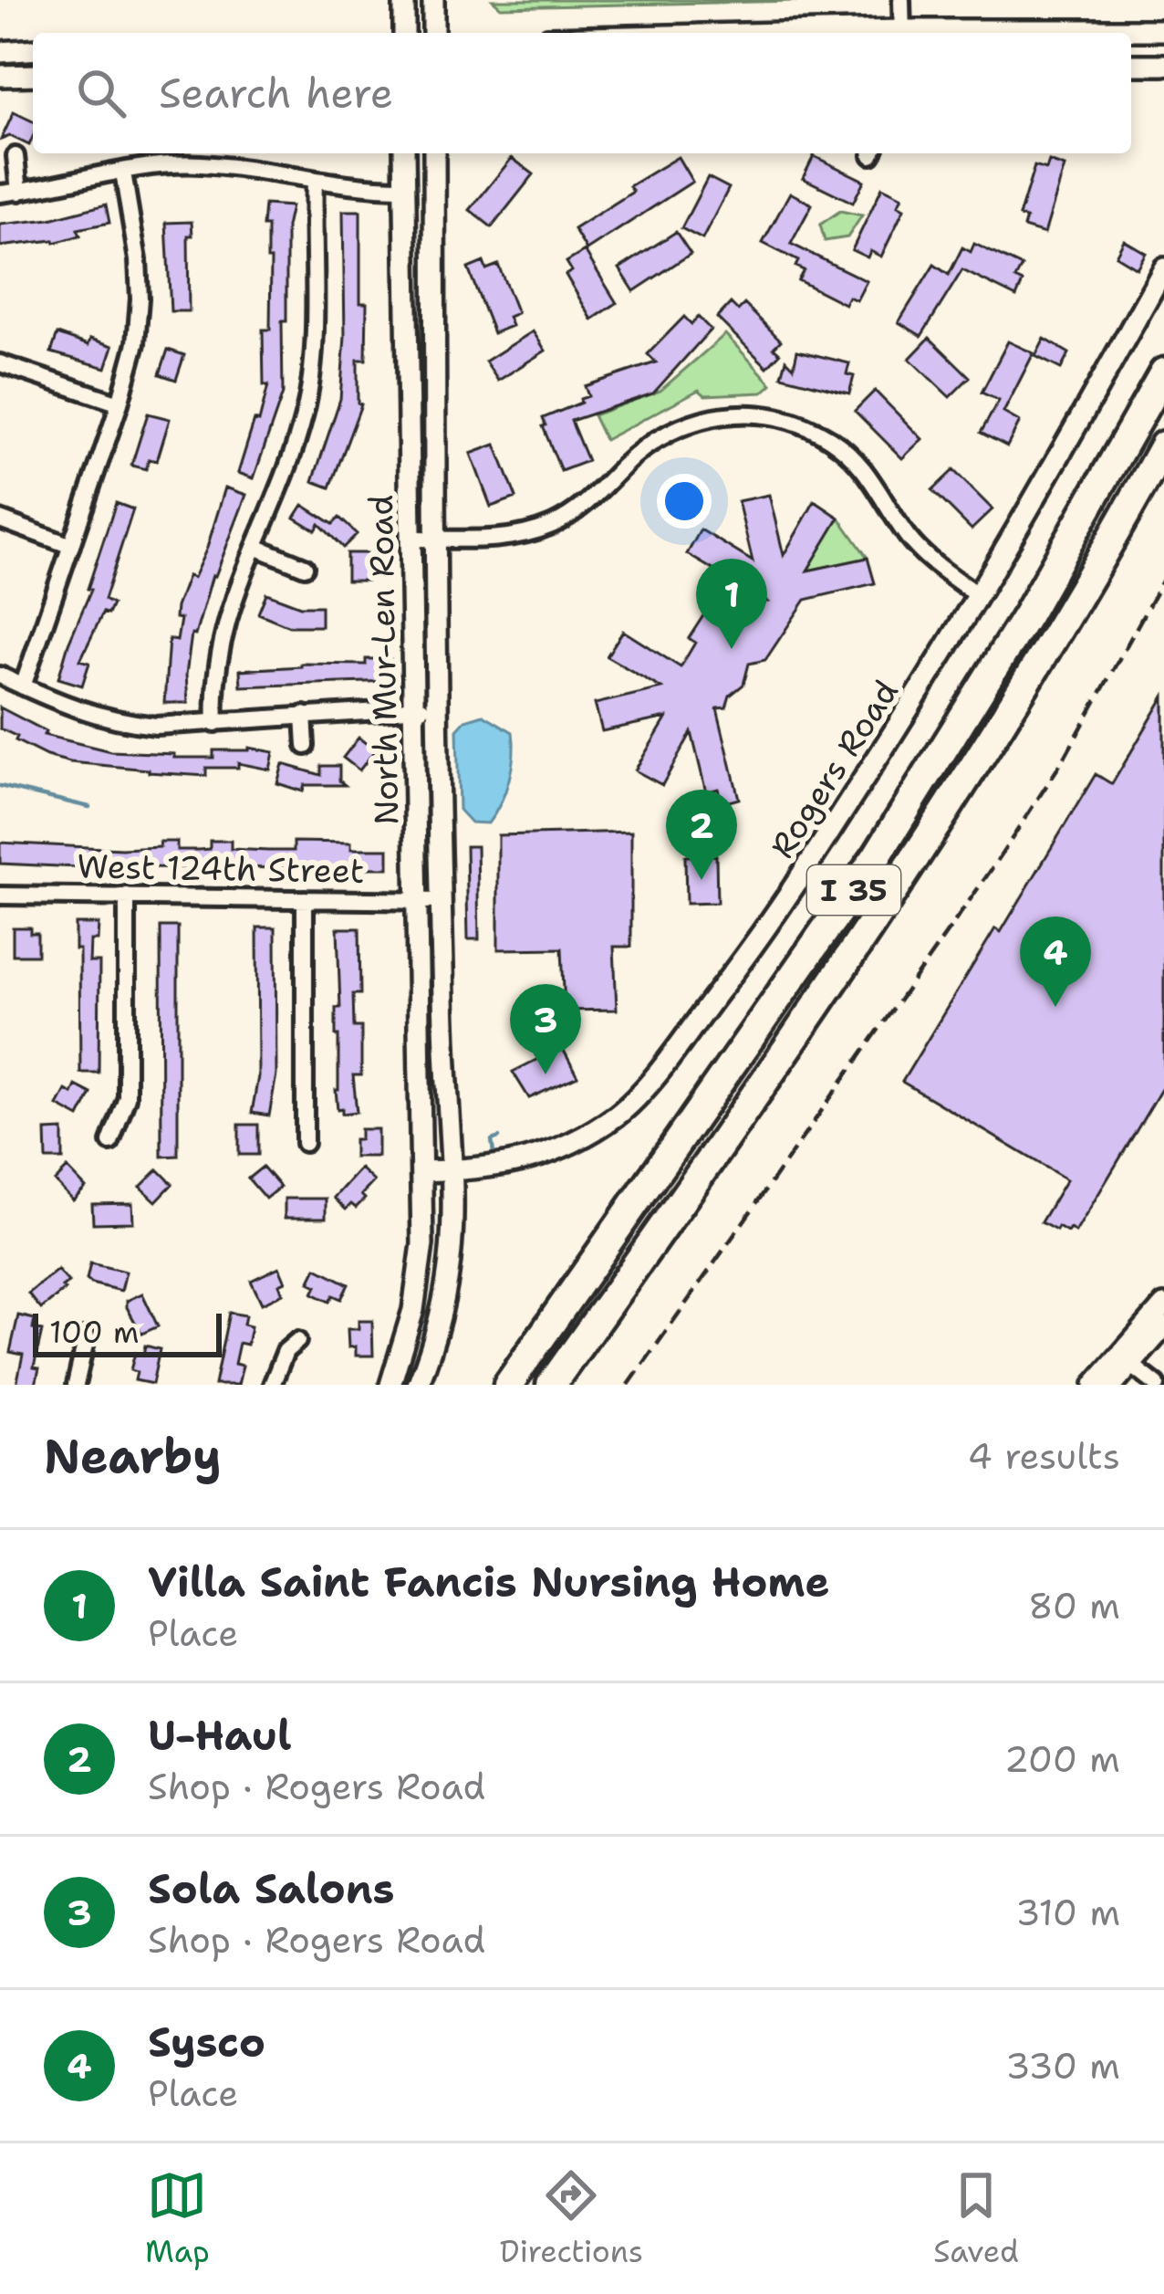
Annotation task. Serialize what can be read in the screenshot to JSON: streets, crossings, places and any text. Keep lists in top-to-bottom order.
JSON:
{
  "streets": {
    "highway": ["I 35"],
    "main road": ["North Mur-Len Road", "Rogers Road"],
    "street": ["West 124th Street"]
  },
  "crossings": [
    ["North Mur-Len Road", "Rogers Road"],
    ["North Mur-Len Road", "West 124th Street"]
  ],
  "scale_bar": "100 m",
  "page": {
    "search": "Search here",
    "pins": [
      "1",
      "2",
      "4",
      "3"
    ],
    "scale": "100 m",
    "heading": ["Nearby", "4 results"],
    "list": [
      {
        "mark": "1",
        "name": "Villa Saint Fancis Nursing Home",
        "note": "Place",
        "value": "80 m"
      },
      {
        "mark": "2",
        "name": "U-Haul",
        "note": "Shop · Rogers Road",
        "value": "200 m"
      },
      {
        "mark": "3",
        "name": "Sola Salons",
        "note": "Shop · Rogers Road",
        "value": "310 m"
      },
      {
        "mark": "4",
        "name": "Sysco",
        "note": "Place",
        "value": "330 m"
      }
    ],
    "nav": ["Map", "Directions", "Saved"]
  }
}
